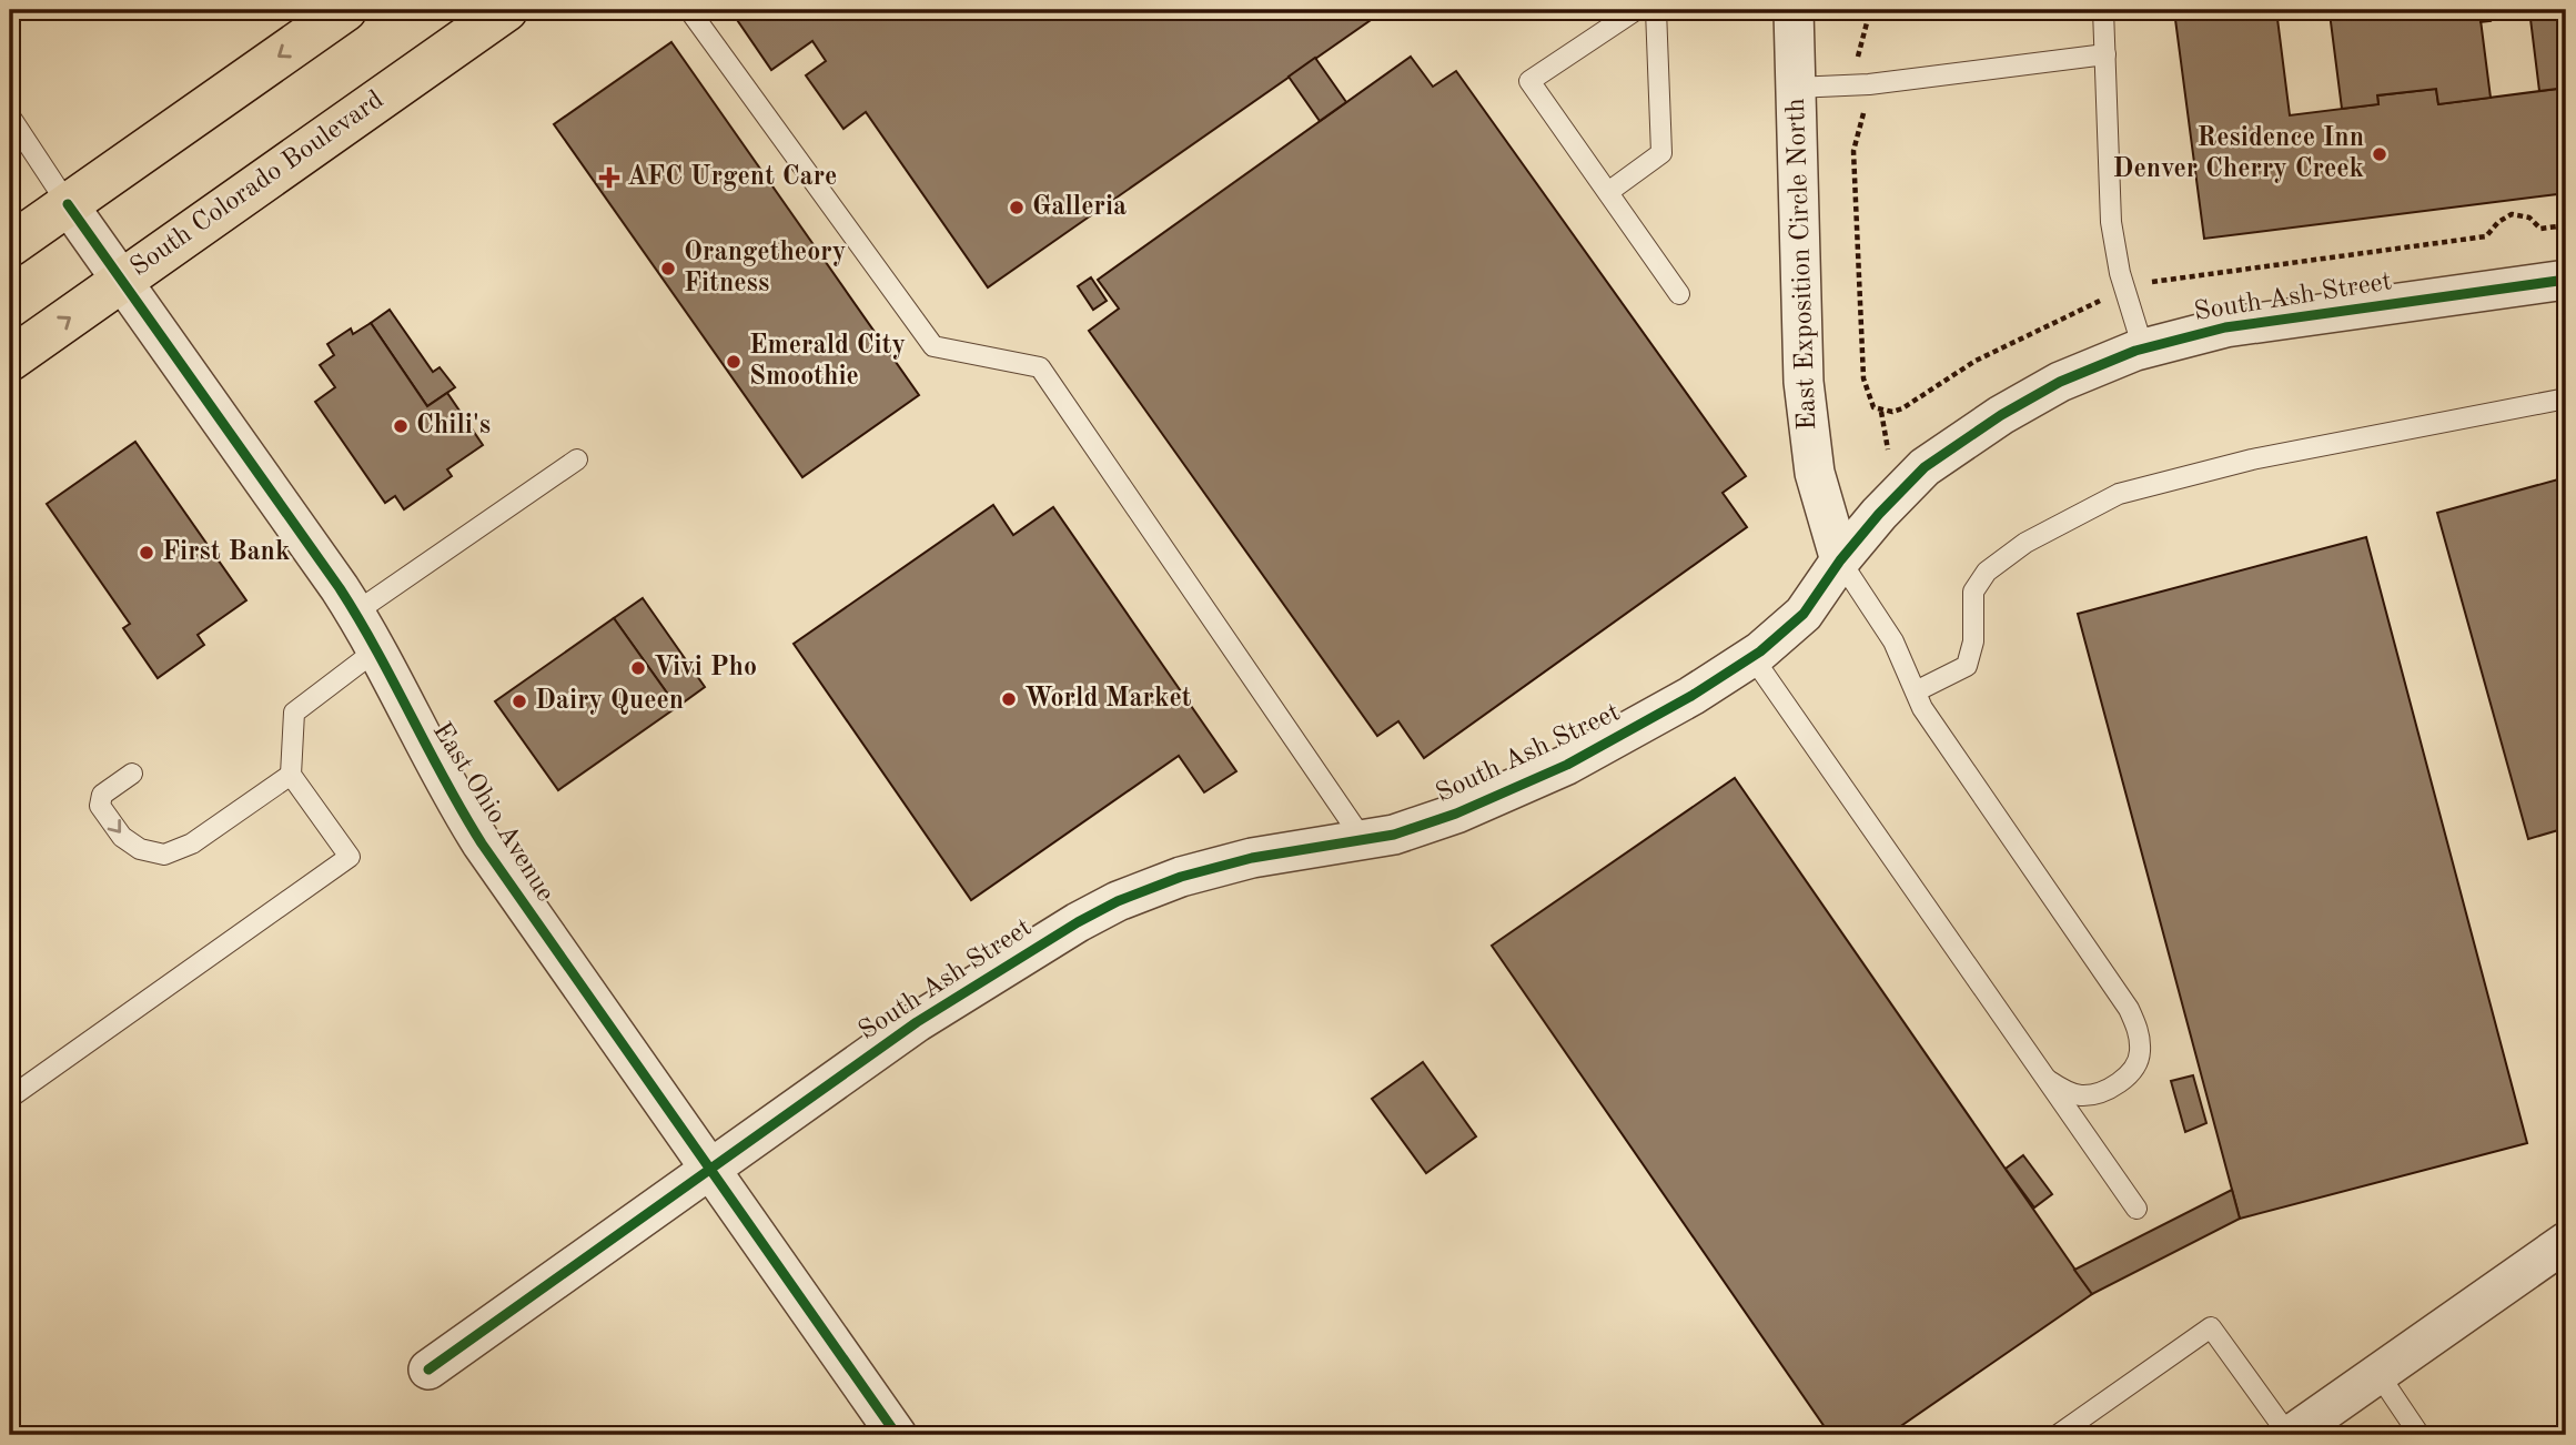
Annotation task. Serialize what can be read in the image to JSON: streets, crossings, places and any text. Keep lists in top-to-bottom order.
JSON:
{
  "streets": {
    "main road": ["South Colorado Boulevard"],
    "street": ["East Exposition Circle North", "South Ash Street", "East Ohio Avenue"]
  },
  "crossings": [
    ["South Colorado Boulevard", "East Ohio Avenue"],
    ["East Exposition Circle North", "South Ash Street"],
    ["South Ash Street", "East Ohio Avenue"]
  ],
  "places": {
    "other": [
      "Residence Inn Denver Cherry Creek",
      "Galleria",
      "Orangetheory Fitness",
      "Emerald City Smoothie",
      "Chili's",
      "First Bank",
      "Vivi Pho",
      "World Market",
      "Dairy Queen"
    ],
    "health": ["AFC Urgent Care"]
  }
}
